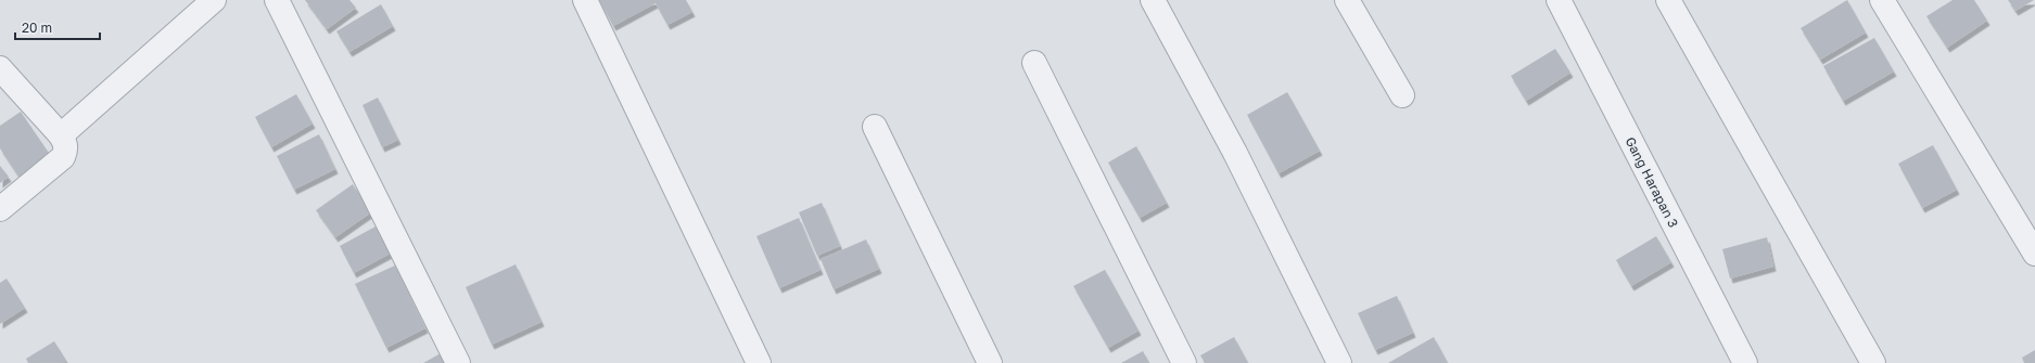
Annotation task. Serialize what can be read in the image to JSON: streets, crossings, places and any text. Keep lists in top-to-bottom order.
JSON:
{
  "streets": {
    "street": ["Gang Harapan 3"]
  },
  "scale_bar": "20 m"
}
